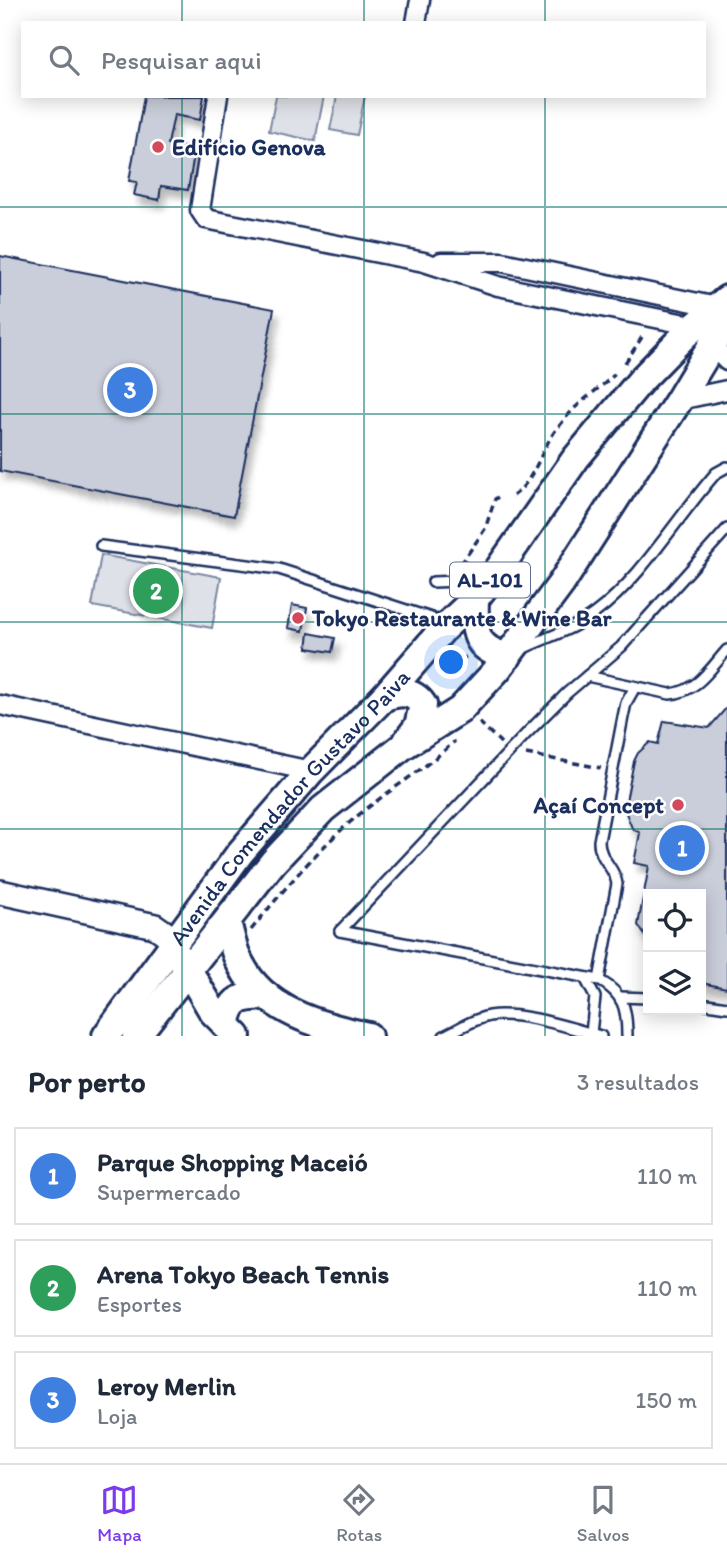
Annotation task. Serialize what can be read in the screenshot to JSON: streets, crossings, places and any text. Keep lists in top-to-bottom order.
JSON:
{
  "streets": {
    "main road": ["AL-101", "Avenida Comendador Gustavo Paiva"]
  },
  "places": ["Edifício Genova", "Tokyo Restaurante & Wine Bar", "Açaí Concept"],
  "page": {
    "search": "Pesquisar aqui",
    "pins": ["3", "2", "1"],
    "heading": ["Por perto", "3 resultados"],
    "list": [
      {
        "mark": "1",
        "name": "Parque Shopping Maceió",
        "note": "Supermercado",
        "value": "110 m"
      },
      {
        "mark": "2",
        "name": "Arena Tokyo Beach Tennis",
        "note": "Esportes",
        "value": "110 m"
      },
      {
        "mark": "3",
        "name": "Leroy Merlin",
        "note": "Loja",
        "value": "150 m"
      }
    ],
    "nav": ["Mapa", "Rotas", "Salvos"]
  }
}
